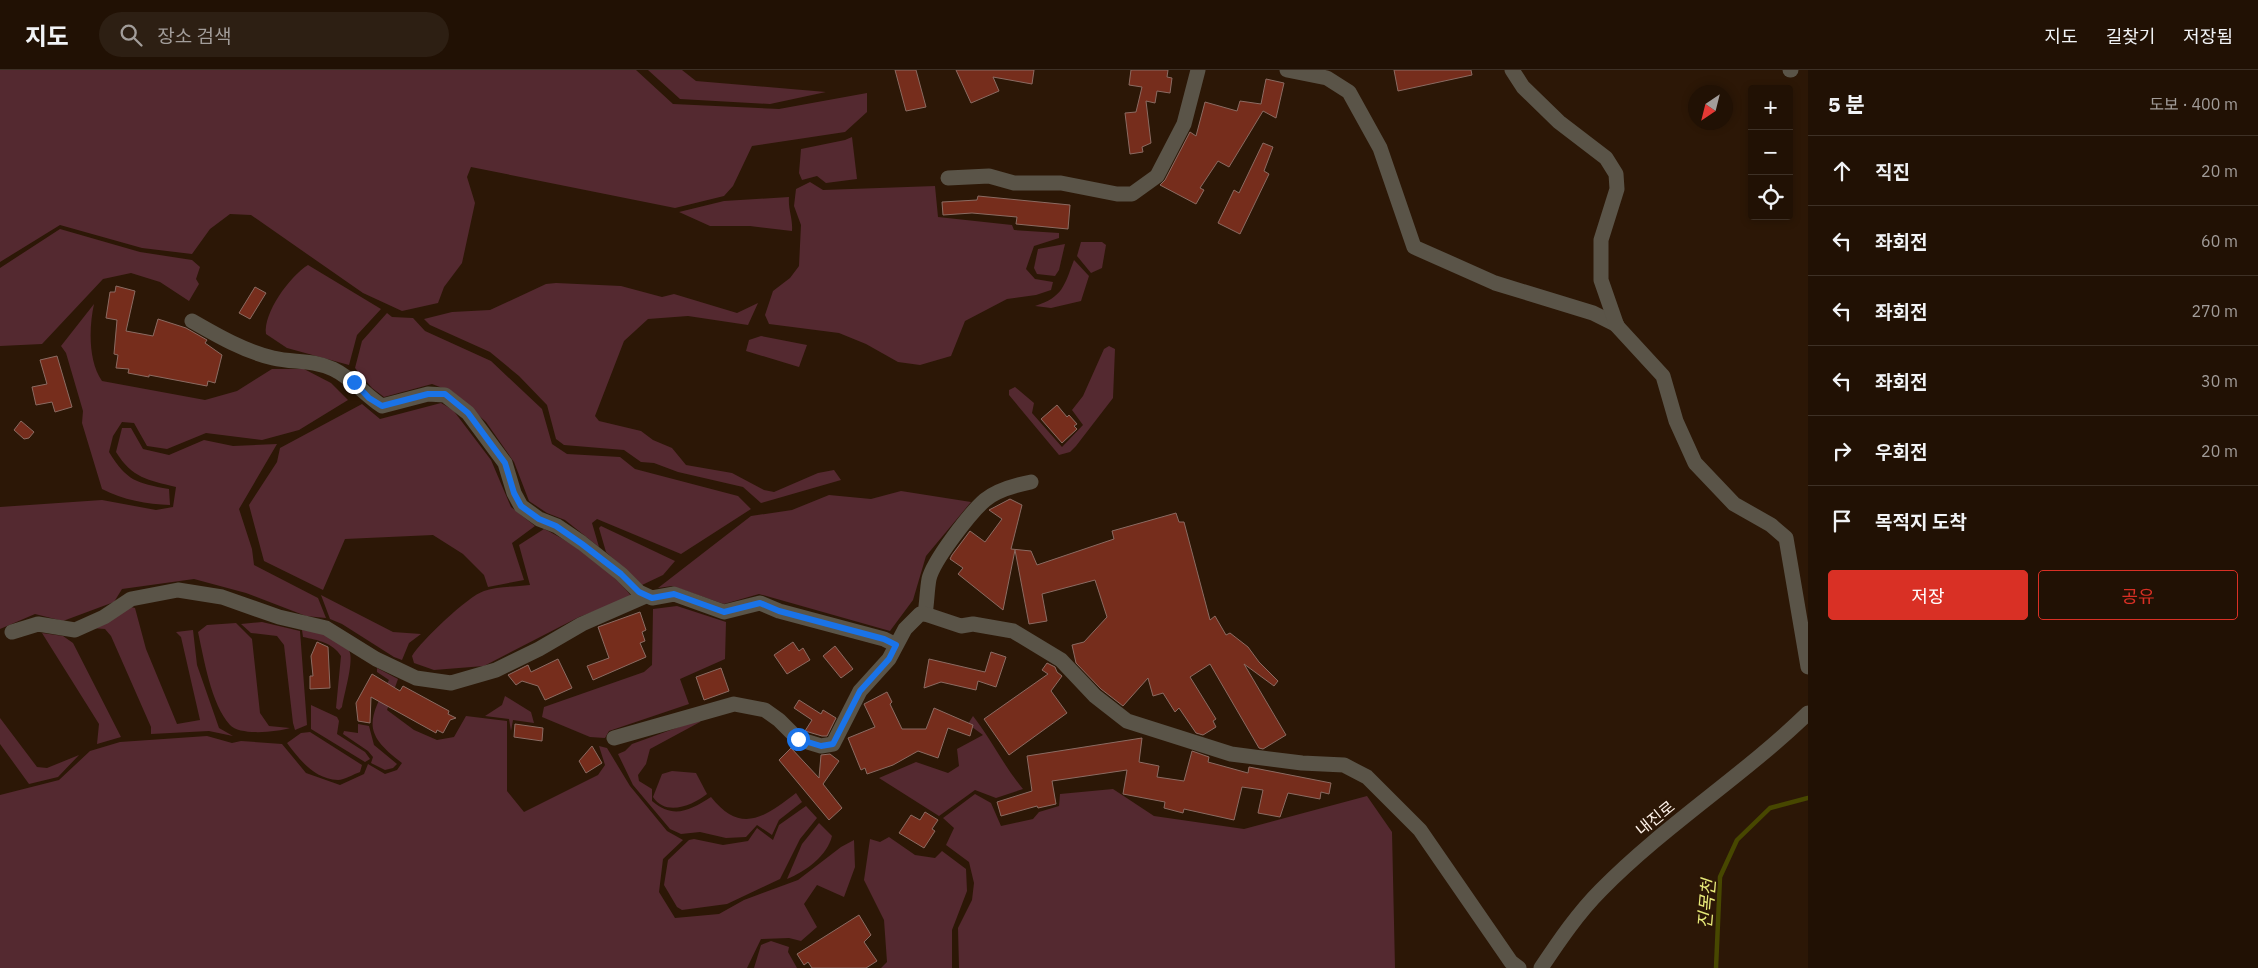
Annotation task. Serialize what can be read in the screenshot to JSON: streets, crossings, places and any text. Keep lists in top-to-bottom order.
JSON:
{
  "streets": {
    "street": ["내진로"]
  },
  "water": ["진목천"],
  "north": "bottom left",
  "page": {
    "header": "지도",
    "search": "장소 검색",
    "nav": ["지도", "길찾기", "저장됨"],
    "heading": ["5 분", "도보 · 400 m"],
    "map_buttons": ["+", "−"],
    "list": [
      ["직진", "20 m"],
      ["좌회전", "60 m"],
      ["좌회전", "270 m"],
      ["좌회전", "30 m"],
      ["우회전", "20 m"],
      "목적지 도착"
    ],
    "buttons": ["저장", "공유"]
  }
}
